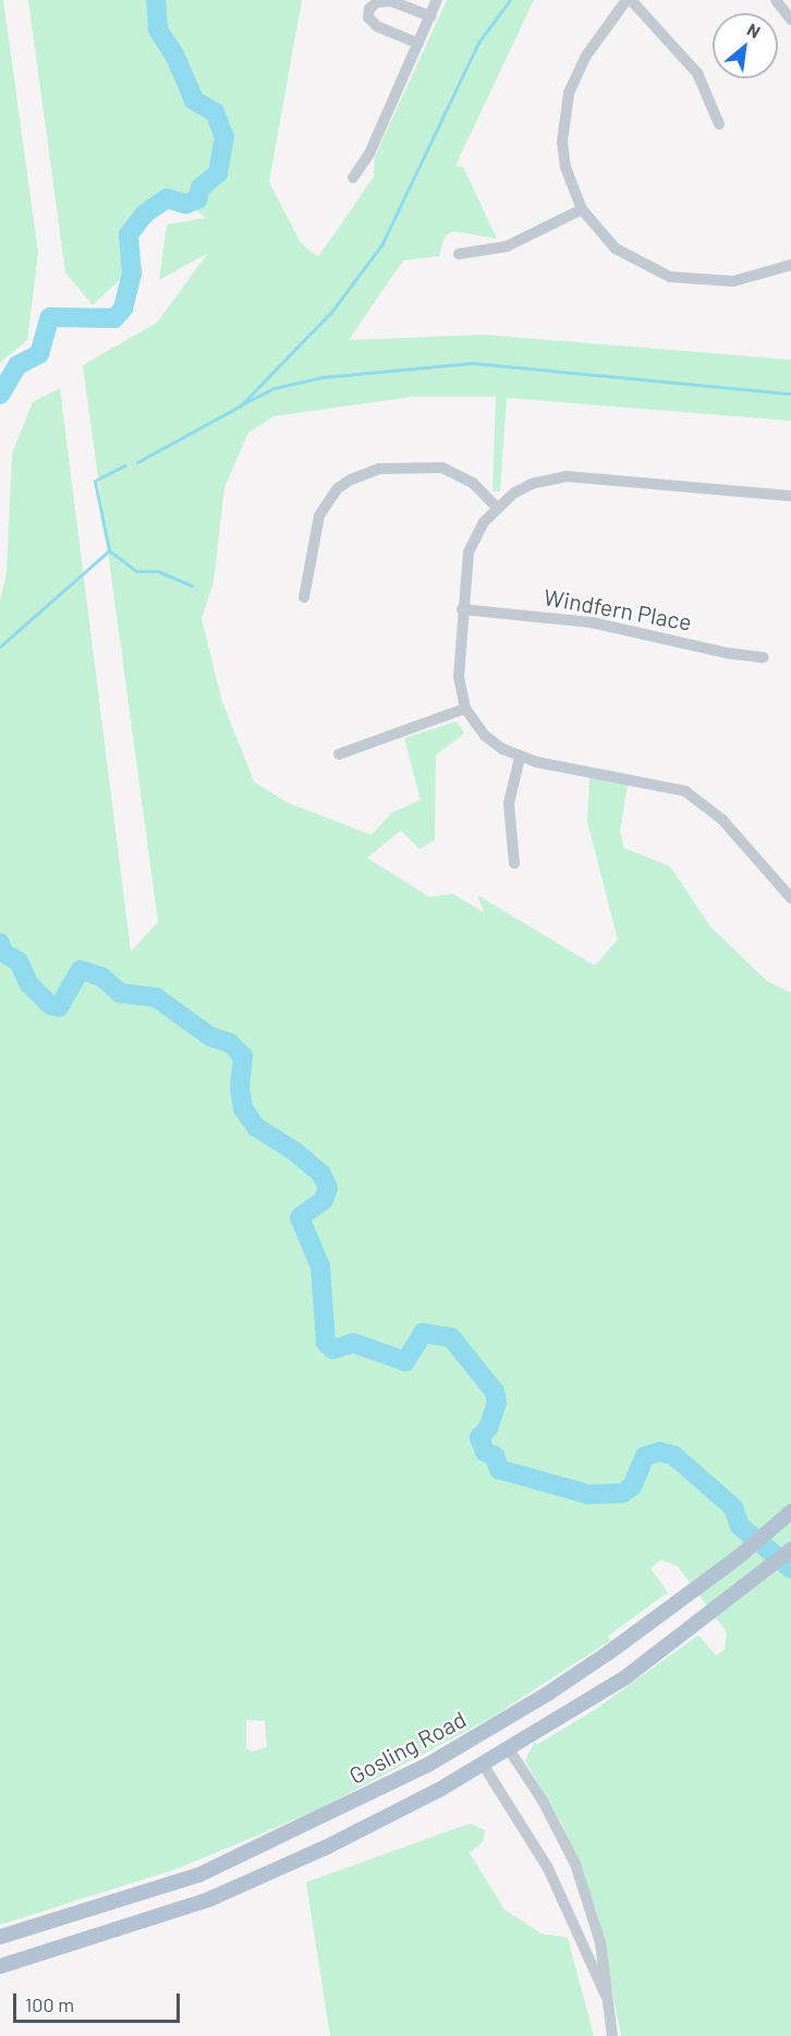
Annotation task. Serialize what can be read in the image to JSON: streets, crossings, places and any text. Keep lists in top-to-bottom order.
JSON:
{
  "streets": {
    "main road": ["Gosling Road"],
    "street": ["Windfern Place"]
  },
  "scale_bar": "100 m",
  "north": "top right"
}
